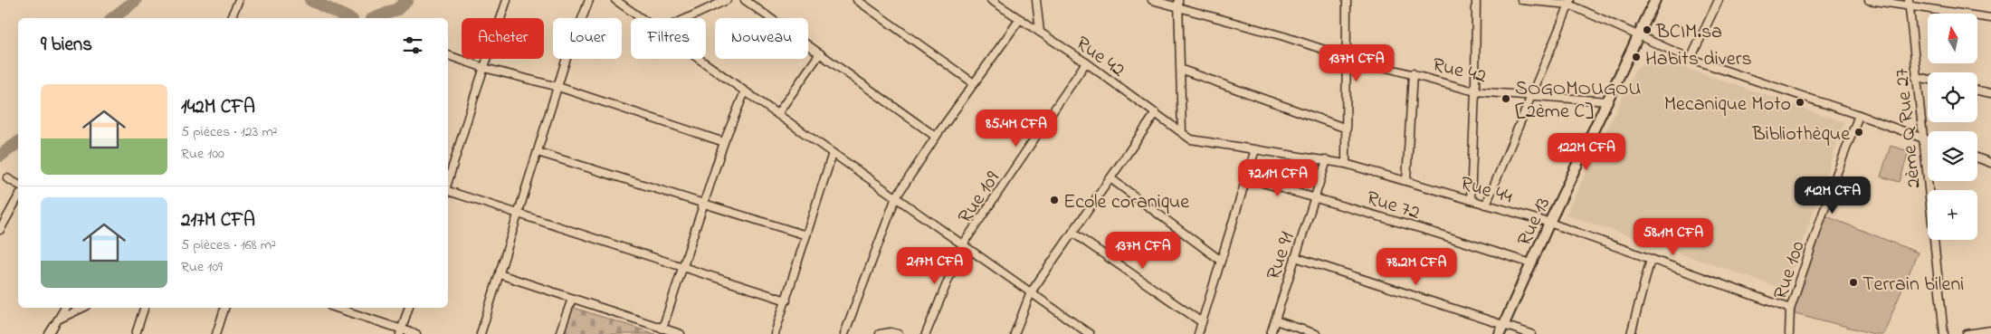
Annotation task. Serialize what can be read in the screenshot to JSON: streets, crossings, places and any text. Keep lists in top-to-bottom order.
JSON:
{
  "streets": {
    "street": [
      "Rue 42",
      "2ème Q Rue 27",
      "Rue 44",
      "Rue 109",
      "Rue 72",
      "Rue 13",
      "Rue 91",
      "Rue 100"
    ]
  },
  "crossings": [
    ["Rue 42", "Rue 44"],
    ["Rue 42", "Rue 109"],
    ["Rue 42", "Rue 13"],
    ["Rue 44", "Rue 13"],
    ["Rue 44", "Rue 91"],
    ["Rue 44", "Rue 100"],
    ["Rue 72", "Rue 13"],
    ["Rue 72", "Rue 91"]
  ],
  "places": [
    "BCIM.sa",
    "Habits divers",
    "SOGOMOUGOU [2ème C]",
    "Mecanique Moto",
    "Bibliothèque",
    "Ecole coranique",
    "Terrain bileni"
  ],
  "north": "top",
  "page": {
    "map_buttons": "+",
    "chip": [
      "Acheter",
      "Louer",
      "Filtres",
      "Nouveau"
    ],
    "heading": "9 biens",
    "price": [
      "137M CFA",
      "85.4M CFA",
      "122M CFA",
      "72.1M CFA",
      "142M CFA",
      "58.1M CFA",
      "137M CFA",
      "217M CFA",
      "78.2M CFA"
    ],
    "list": [
      {
        "name": "142M CFA",
        "note": "5 pièces · 123 m² · Rue 100"
      },
      {
        "name": "217M CFA",
        "note": "5 pièces · 168 m² · Rue 109"
      }
    ]
  }
}
